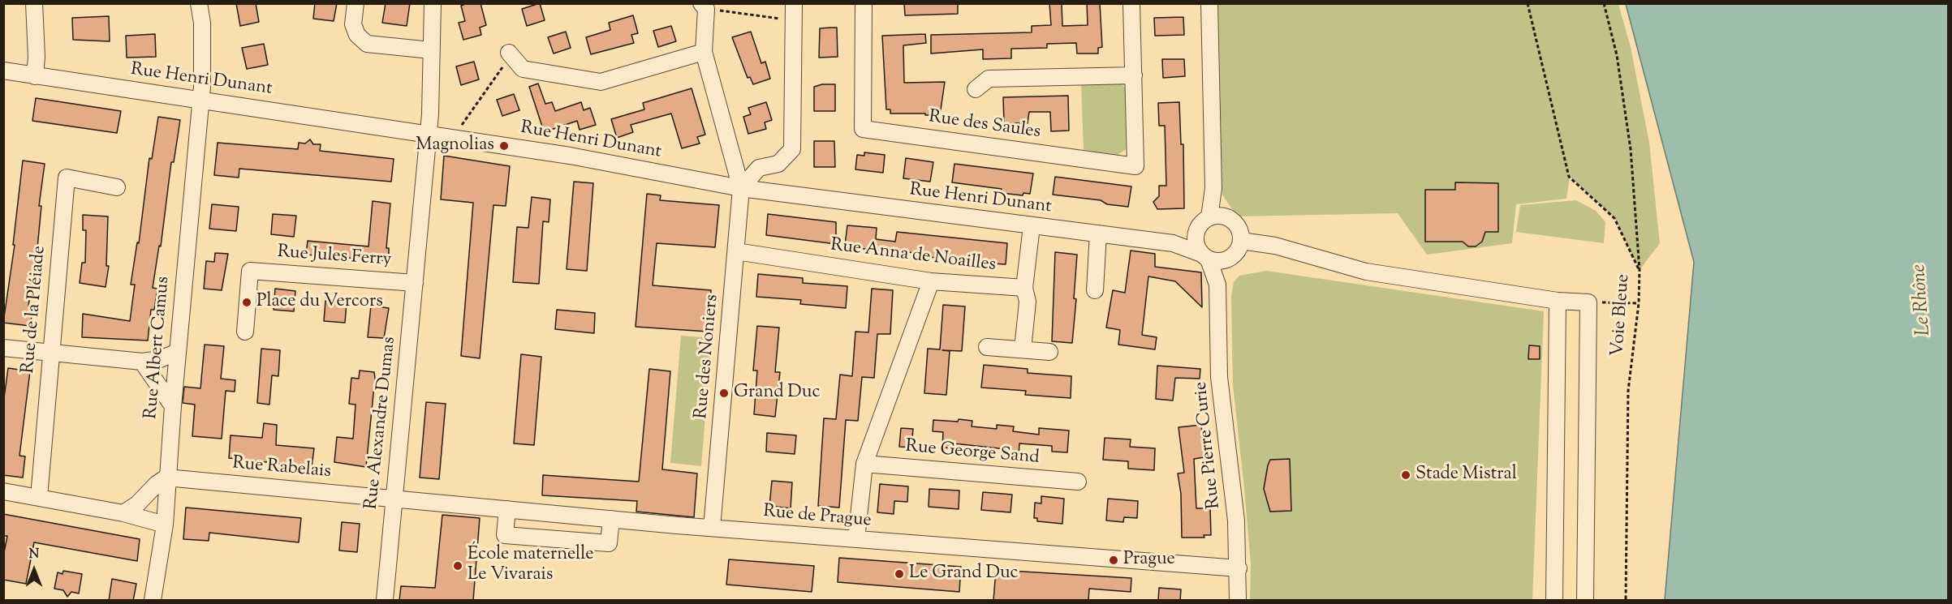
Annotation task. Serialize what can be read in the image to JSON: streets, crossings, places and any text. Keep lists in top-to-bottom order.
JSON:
{
  "streets": {
    "street": [
      "Rue Henri Dunant",
      "Rue des Saules",
      "Rue Anna de Noailles",
      "Rue Jules Ferry",
      "Rue de la Pléiade",
      "Rue Albert Camus",
      "Rue des Noniers",
      "Rue Alexandre Dumas",
      "Rue Pierre Curie",
      "Rue George Sand",
      "Rue Rabelais",
      "Rue de Prague"
    ],
    "path": ["Voie Bleue"]
  },
  "crossings": [
    ["Rue Henri Dunant", "Rue Albert Camus"],
    ["Rue Henri Dunant", "Rue des Noniers"],
    ["Rue Henri Dunant", "Rue Alexandre Dumas"],
    ["Rue Henri Dunant", "Rue Pierre Curie"],
    ["Rue Anna de Noailles", "Rue des Noniers"],
    ["Rue Jules Ferry", "Rue Alexandre Dumas"],
    ["Rue Albert Camus", "Rue Rabelais"],
    ["Rue des Noniers", "Rue de Prague"],
    ["Rue Alexandre Dumas", "Rue Rabelais"],
    ["Rue Alexandre Dumas", "Rue de Prague"],
    ["Rue Pierre Curie", "Rue de Prague"],
    ["Rue Rabelais", "Rue de Prague"]
  ],
  "water": ["Le Rhône"],
  "places": [
    "Magnolias",
    "Place du Vercors",
    "Grand Duc",
    "Stade Mistral",
    "Prague",
    "École maternelle Le Vivarais",
    "Le Grand Duc"
  ],
  "north": "top"
}
